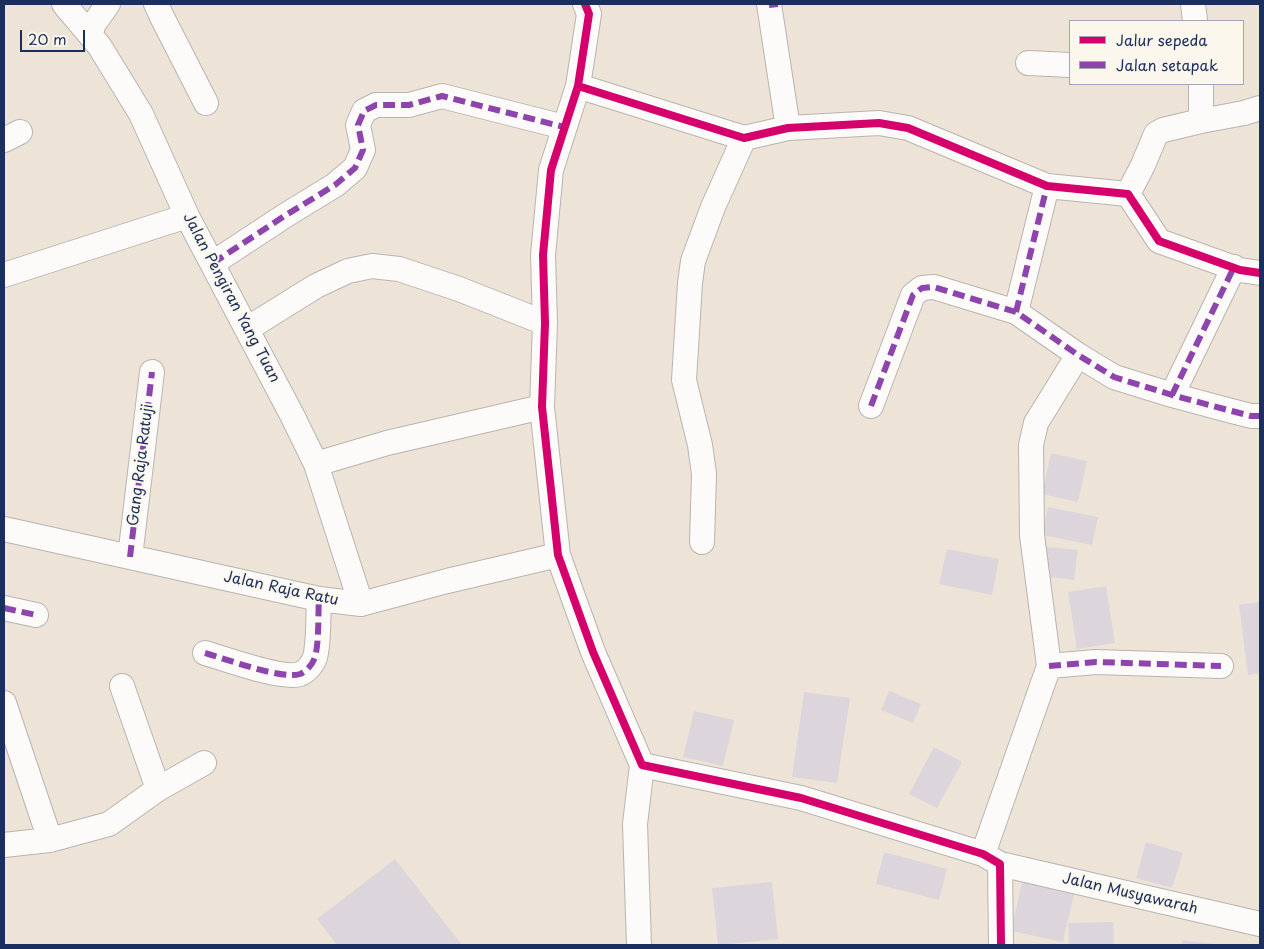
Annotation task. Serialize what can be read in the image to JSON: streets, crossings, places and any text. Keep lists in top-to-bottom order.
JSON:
{
  "streets": {
    "street": [
      "Jalan Pengiran Yang Tuan",
      "Gang Raja Ratuji",
      "Jalan Raja Ratu",
      "Jalan Musyawarah"
    ]
  },
  "crossings": [
    ["Jalan Pengiran Yang Tuan", "Jalan Raja Ratu"],
    ["Gang Raja Ratuji", "Jalan Raja Ratu"]
  ],
  "legend": ["Jalur sepeda", "Jalan setapak"],
  "scale_bar": "20 m"
}
